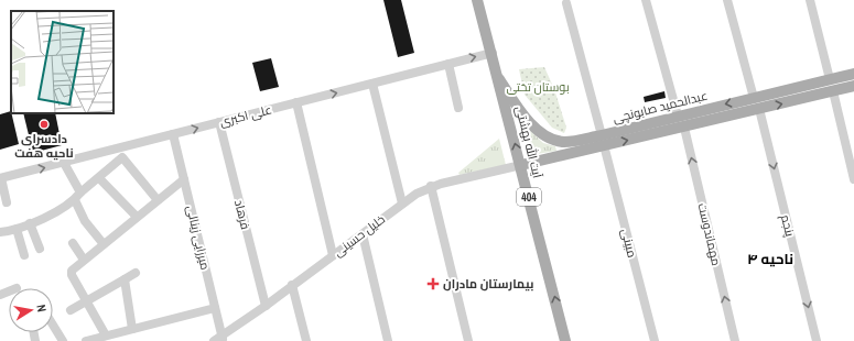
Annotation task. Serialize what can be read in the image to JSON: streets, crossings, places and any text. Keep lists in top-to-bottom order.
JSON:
{
  "streets": {
    "main road": ["عبدالحمید صابونچی", "آیت الله بهشتی", "404"],
    "street": [
      "علی‌ اکبری",
      "فرهاد",
      "پنجم",
      "مهماندوست",
      "خلیل حسینی",
      "میرزایی زینالی",
      "مبینی"
    ]
  },
  "crossings": [
    ["عبدالحمید صابونچی", "آیت الله بهشتی"],
    ["عبدالحمید صابونچی", "پنجم"],
    ["عبدالحمید صابونچی", "مهماندوست"],
    ["عبدالحمید صابونچی", "خلیل حسینی"],
    ["عبدالحمید صابونچی", "مبینی"],
    ["علی‌ اکبری", "آیت الله بهشتی"],
    ["علی‌ اکبری", "فرهاد"],
    ["علی‌ اکبری", "میرزایی زینالی"],
    ["آیت الله بهشتی", "خلیل حسینی"],
    ["فرهاد", "خلیل حسینی"],
    ["خلیل حسینی", "میرزایی زینالی"]
  ],
  "one_way": ["علی‌ اکبری", "آیت الله بهشتی", "مهماندوست"],
  "districts": ["ناحیه ۴"],
  "parks": ["بوستان تختی"],
  "places": {
    "other": ["دادسرای ناحیه هفت"],
    "health": ["بیمارستان مادران"]
  },
  "north": "right"
}
